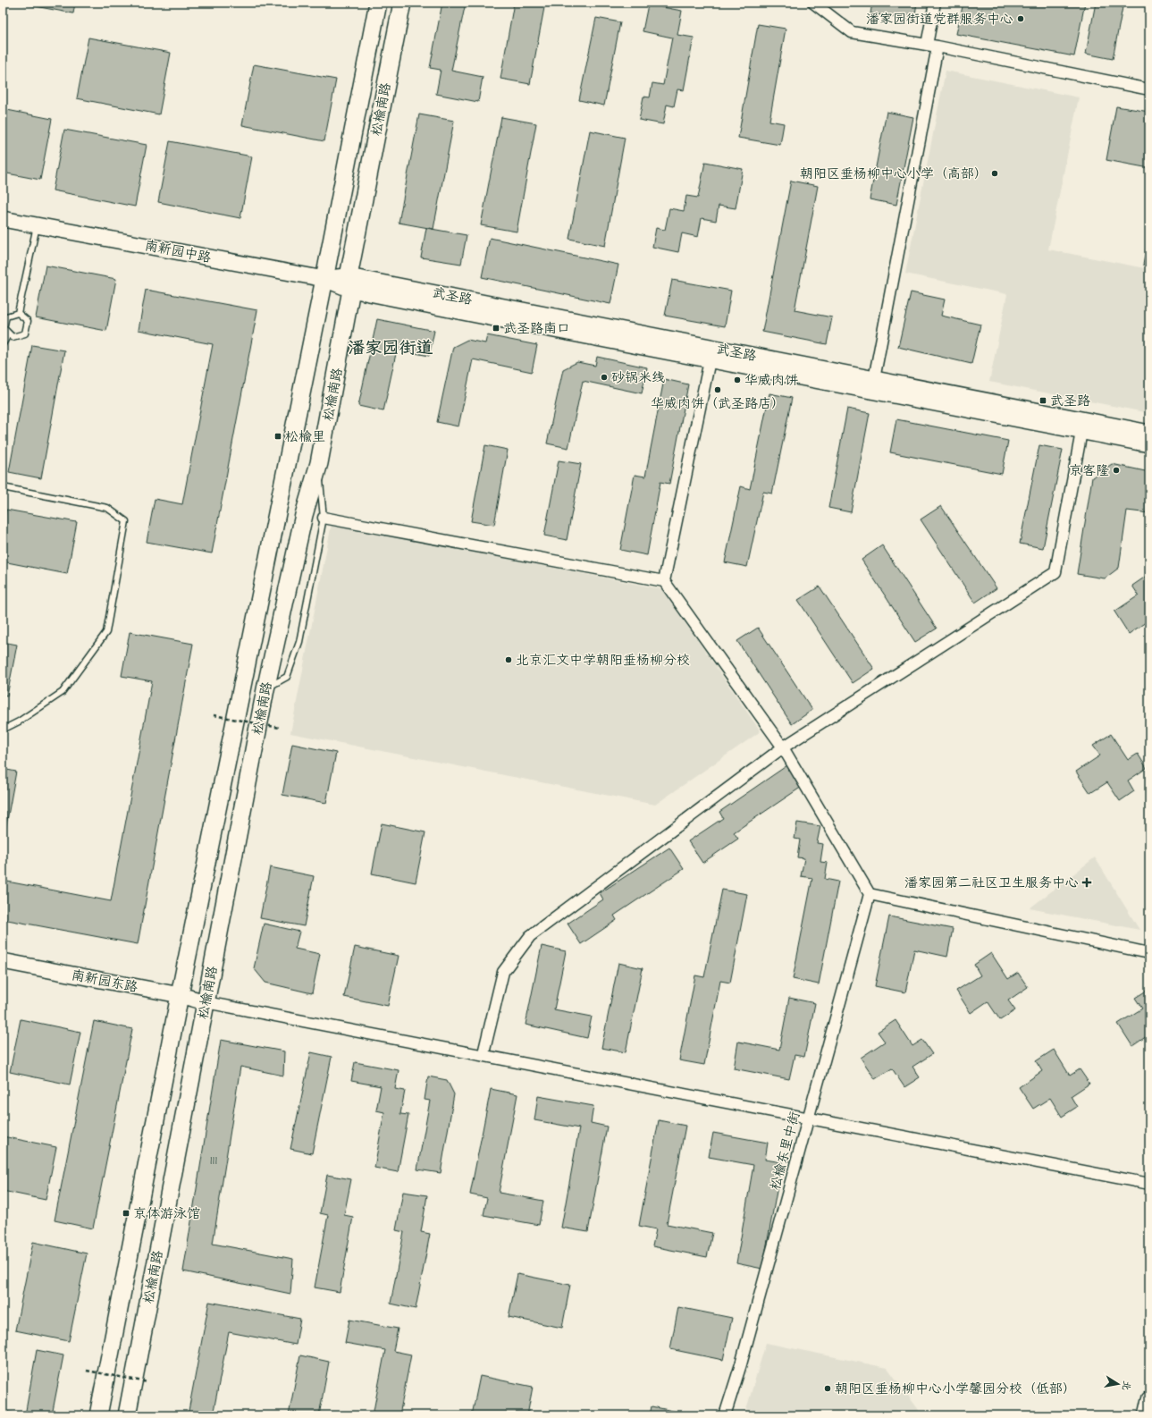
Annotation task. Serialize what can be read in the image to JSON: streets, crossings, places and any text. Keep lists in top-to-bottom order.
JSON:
{
  "streets": {
    "main road": ["松榆南路"],
    "street": [
      "南新园中路",
      "武圣路",
      "南新园东路",
      "松榆东里中街"
    ]
  },
  "crossings": [
    ["松榆南路", "南新园中路"],
    ["松榆南路", "武圣路"],
    ["松榆南路", "南新园东路"],
    ["南新园中路", "武圣路"]
  ],
  "districts": ["潘家园街道"],
  "places": {
    "other": [
      "潘家园街道党群服务中心",
      "朝阳区垂杨柳中心小学（高部）",
      "砂锅米线",
      "华威肉饼",
      "华威肉饼（武圣路店）",
      "京客隆",
      "北京汇文中学朝阳垂杨柳分校",
      "朝阳区垂杨柳中心小学馨园分校（低部）"
    ],
    "transit": [
      "武圣路南口",
      "武圣路",
      "松榆里",
      "京体游泳馆"
    ],
    "health": ["潘家园第二社区卫生服务中心"]
  },
  "house_numbers": ["111"],
  "north": "right"
}
